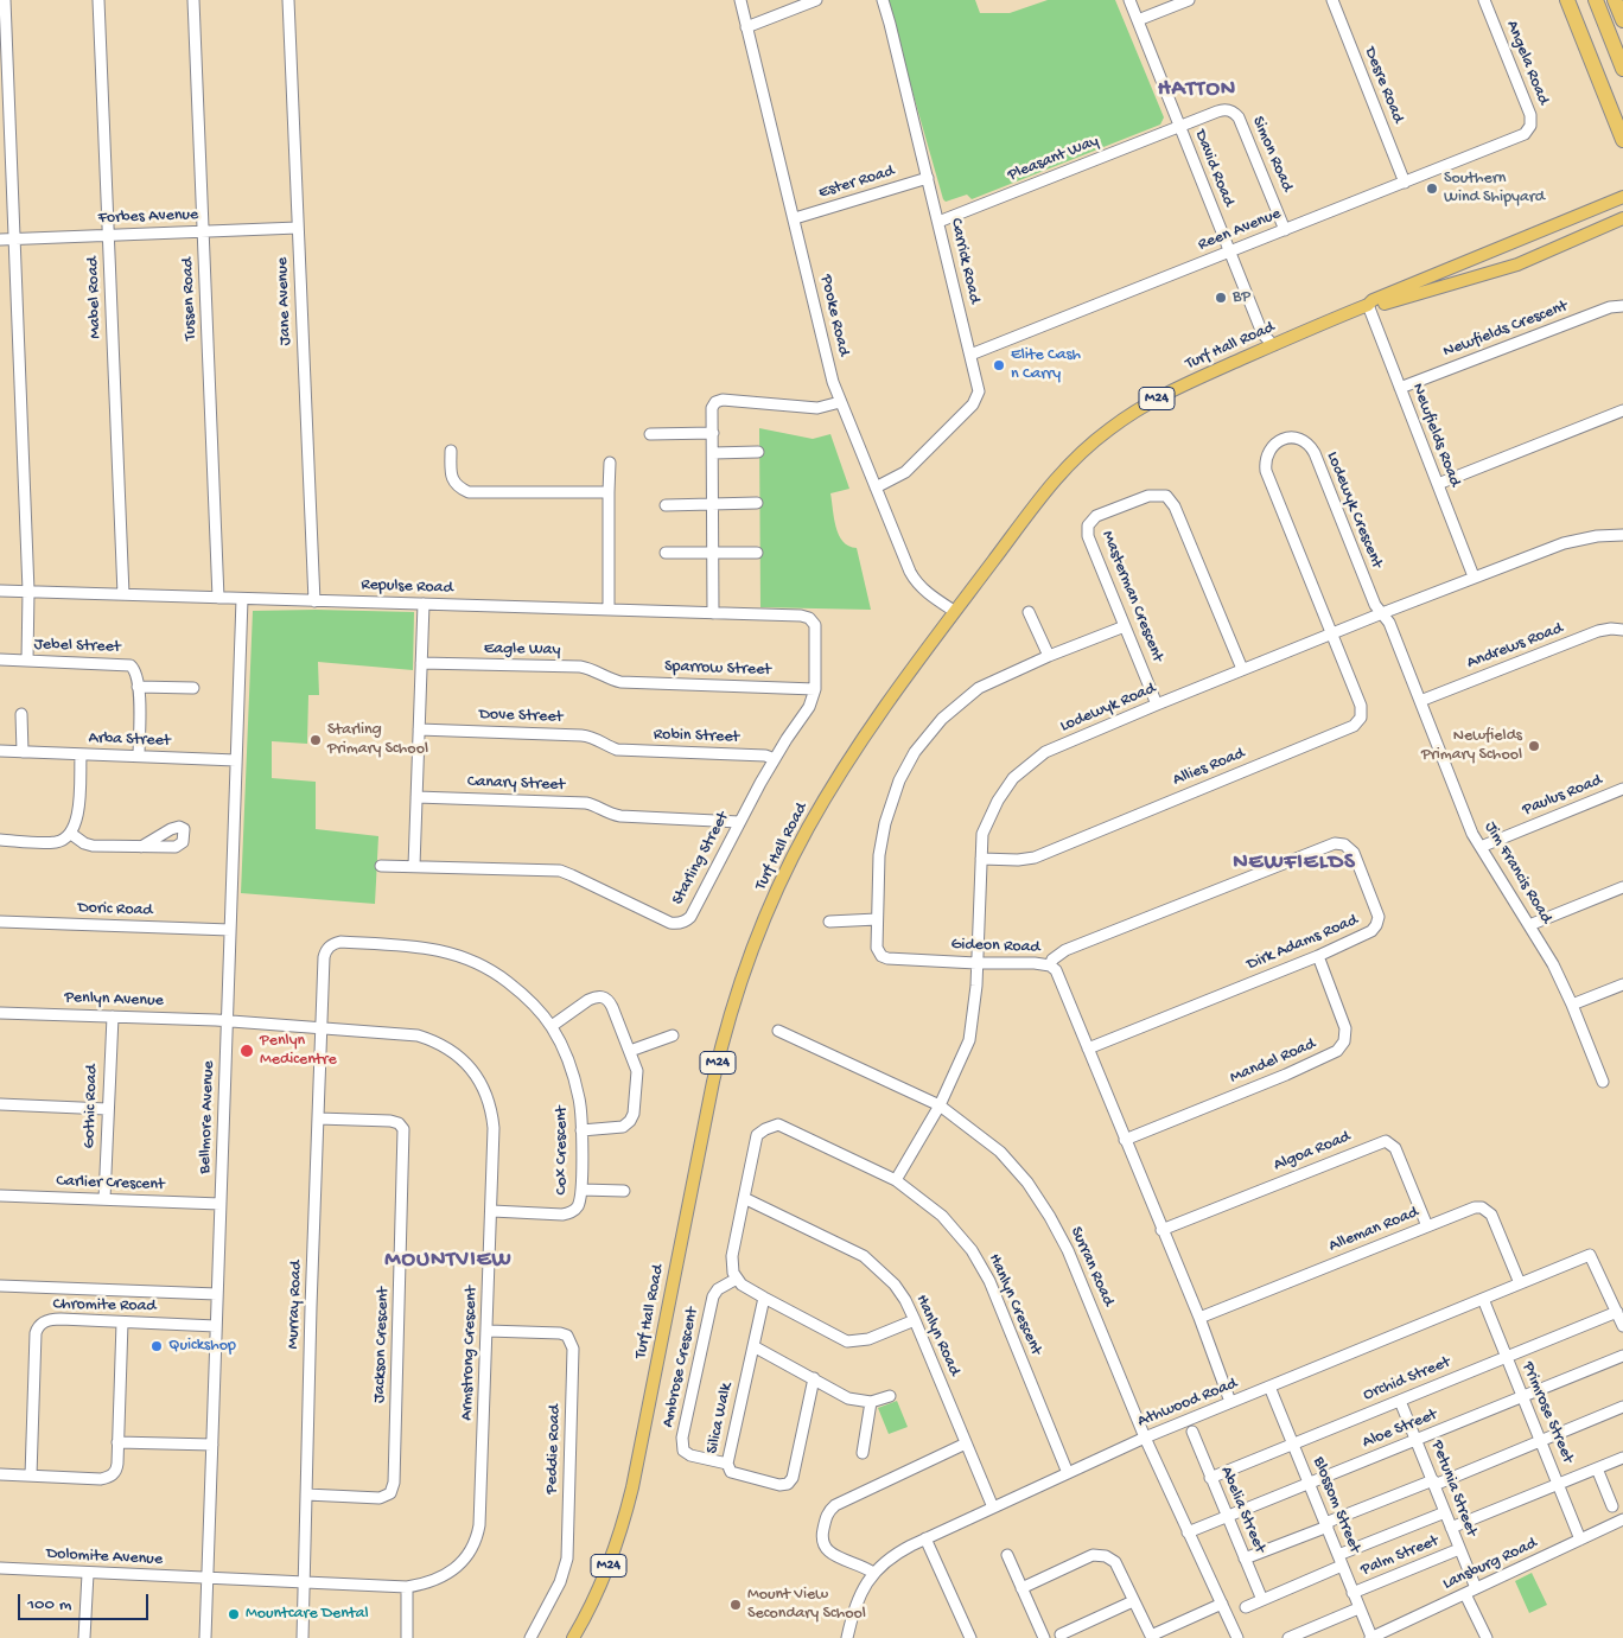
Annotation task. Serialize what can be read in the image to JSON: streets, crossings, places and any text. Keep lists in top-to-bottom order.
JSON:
{
  "streets": {
    "main road": ["Turf Hall Road", "M24"],
    "street": [
      "Angela Road",
      "Desre Road",
      "Simon Road",
      "Pleasant Way",
      "David Road",
      "Ester Road",
      "Forbes Avenue",
      "Reen Avenue",
      "Carrick Road",
      "Mabel Road",
      "Tussen Road",
      "Jane Avenue",
      "Pooke Road",
      "Newfields Crescent",
      "Newfields Road",
      "Lodewyk Crescent",
      "Repulse Road",
      "Masterman Crescent",
      "Jebel Street",
      "Andrews Road",
      "Eagle Way",
      "Sparrow Street",
      "Lodewyk Road",
      "Dove Street",
      "Robin Street",
      "Arba Street",
      "Allies Road",
      "Canary Street",
      "Paulus Road",
      "Starling Street",
      "Jim Francis Road",
      "Doric Road",
      "Dirk Adams Road",
      "Gideon Road",
      "Penlyn Avenue",
      "Mandel Road",
      "Gothic Road",
      "Bellmore Avenue",
      "Cox Crescent",
      "Algoa Road",
      "Carlier Crescent",
      "Alleman Road",
      "Surran Road",
      "Murray Road",
      "Hanlyn Crescent",
      "Chromite Road",
      "Hanlyn Road",
      "Jackson Crescent",
      "Armstrong Crescent",
      "Ambrose Crescent",
      "Orchid Street",
      "Athwood Road",
      "Primrose Street",
      "Silica Walk",
      "Aloe Street",
      "Peddie Road",
      "Petunia Street",
      "Blossom Street",
      "Abelia Street",
      "Palm Street",
      "Dolomite Avenue",
      "Lansburg Road"
    ]
  },
  "crossings": [
    ["Angela Road", "Reen Avenue"],
    ["Desre Road", "Reen Avenue"],
    ["Simon Road", "Pleasant Way"],
    ["Simon Road", "David Road"],
    ["Simon Road", "Reen Avenue"],
    ["Pleasant Way", "David Road"],
    ["Pleasant Way", "Carrick Road"],
    ["David Road", "Reen Avenue"],
    ["David Road", "Turf Hall Road"],
    ["Ester Road", "Carrick Road"],
    ["Ester Road", "Pooke Road"],
    ["Forbes Avenue", "Mabel Road"],
    ["Forbes Avenue", "Tussen Road"],
    ["Forbes Avenue", "Jane Avenue"],
    ["Reen Avenue", "Carrick Road"],
    ["Carrick Road", "Pooke Road"],
    ["Mabel Road", "Repulse Road"],
    ["Tussen Road", "Repulse Road"],
    ["Jane Avenue", "Repulse Road"],
    ["Pooke Road", "Turf Hall Road"],
    ["Newfields Crescent", "Newfields Road"],
    ["Turf Hall Road", "Newfields Road"],
    ["Newfields Road", "Lodewyk Road"],
    ["Lodewyk Crescent", "Lodewyk Road"],
    ["Lodewyk Crescent", "Allies Road"],
    ["Lodewyk Crescent", "Jim Francis Road"],
    ["Repulse Road", "Starling Street"],
    ["Repulse Road", "Bellmore Avenue"],
    ["Masterman Crescent", "Lodewyk Road"],
    ["Masterman Crescent", "Gideon Road"],
    ["Andrews Road", "Jim Francis Road"],
    ["Eagle Way", "Sparrow Street"],
    ["Sparrow Street", "Starling Street"],
    ["Lodewyk Road", "Allies Road"],
    ["Lodewyk Road", "Jim Francis Road"],
    ["Lodewyk Road", "Gideon Road"],
    ["Lodewyk Road", "Surran Road"],
    ["Lodewyk Road", "Hanlyn Crescent"],
    ["Dove Street", "Robin Street"],
    ["Robin Street", "Starling Street"],
    ["Arba Street", "Bellmore Avenue"],
    ["Canary Street", "Starling Street"],
    ["Paulus Road", "Jim Francis Road"],
    ["Doric Road", "Bellmore Avenue"],
    ["Dirk Adams Road", "Gideon Road"],
    ["Dirk Adams Road", "Mandel Road"],
    ["Gideon Road", "Mandel Road"],
    ["Gideon Road", "Algoa Road"],
    ["Gideon Road", "Alleman Road"],
    ["Gideon Road", "Athwood Road"],
    ["Penlyn Avenue", "Gothic Road"],
    ["Penlyn Avenue", "Bellmore Avenue"],
    ["Penlyn Avenue", "Armstrong Crescent"],
    ["Gothic Road", "Carlier Crescent"],
    ["Bellmore Avenue", "Carlier Crescent"],
    ["Bellmore Avenue", "Chromite Road"],
    ["Bellmore Avenue", "Armstrong Crescent"],
    ["Bellmore Avenue", "Dolomite Avenue"],
    ["Cox Crescent", "Murray Road"],
    ["Cox Crescent", "Armstrong Crescent"],
    ["Algoa Road", "Alleman Road"],
    ["Alleman Road", "Athwood Road"],
    ["Surran Road", "Athwood Road"],
    ["Surran Road", "Aloe Street"],
    ["Murray Road", "Jackson Crescent"],
    ["Murray Road", "Armstrong Crescent"],
    ["Hanlyn Crescent", "Hanlyn Road"],
    ["Hanlyn Crescent", "Athwood Road"],
    ["Hanlyn Road", "Athwood Road"],
    ["Armstrong Crescent", "Peddie Road"],
    ["Armstrong Crescent", "Dolomite Avenue"],
    ["Ambrose Crescent", "Silica Walk"],
    ["Orchid Street", "Athwood Road"],
    ["Orchid Street", "Primrose Street"],
    ["Orchid Street", "Petunia Street"],
    ["Orchid Street", "Blossom Street"],
    ["Orchid Street", "Abelia Street"],
    ["Athwood Road", "Primrose Street"],
    ["Athwood Road", "Blossom Street"],
    ["Primrose Street", "Aloe Street"],
    ["Primrose Street", "Lansburg Road"],
    ["Aloe Street", "Petunia Street"],
    ["Aloe Street", "Blossom Street"],
    ["Aloe Street", "Abelia Street"],
    ["Petunia Street", "Palm Street"],
    ["Petunia Street", "Lansburg Road"],
    ["Blossom Street", "Palm Street"],
    ["Blossom Street", "Lansburg Road"]
  ],
  "districts": ["HATTON", "NEWFIELDS", "MOUNTVIEW"],
  "places": [
    "Southern Wind Shipyard",
    "BP",
    "Elite Cash n Carry",
    "Starling Primary School",
    "Newfields Primary School",
    "Penlyn Medicentre",
    "Quickshop",
    "Mount View Secondary School",
    "Mountcare Dental"
  ],
  "scale_bar": "100 m"
}
